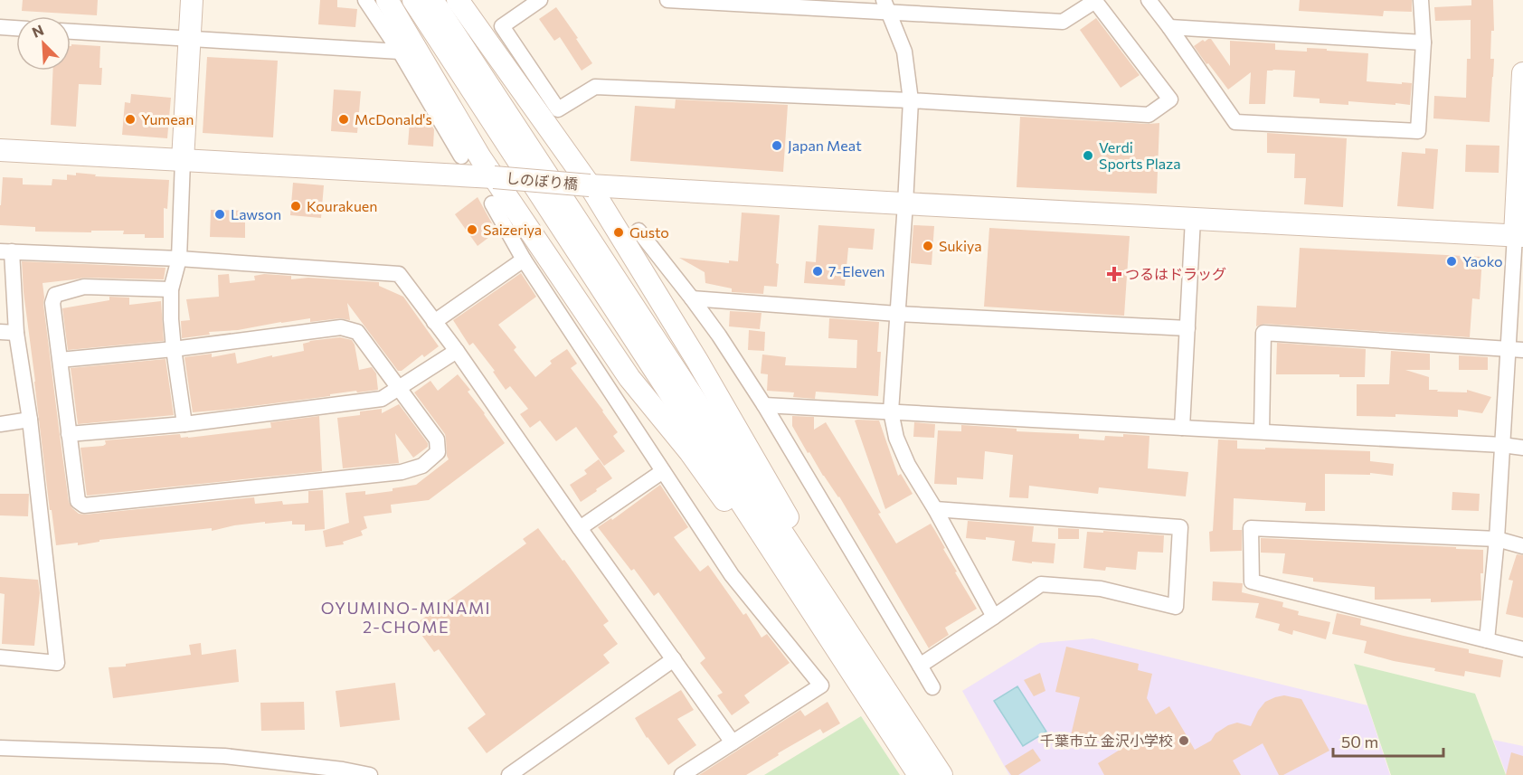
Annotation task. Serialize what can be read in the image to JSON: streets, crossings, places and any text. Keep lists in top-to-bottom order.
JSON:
{
  "streets": {
    "street": ["しのぼり橋"]
  },
  "districts": ["OYUMINO-MINAMI 2-CHOME"],
  "places": {
    "other": [
      "Yumean",
      "McDonald's",
      "Japan Meat",
      "Verdi Sports Plaza",
      "Kourakuen",
      "Lawson",
      "Saizeriya",
      "Gusto",
      "Sukiya",
      "Yaoko",
      "7-Eleven",
      "千葉市立 金沢小学校"
    ],
    "health": ["つるはドラッグ"]
  },
  "scale_bar": "50 m",
  "north": "top left"
}
